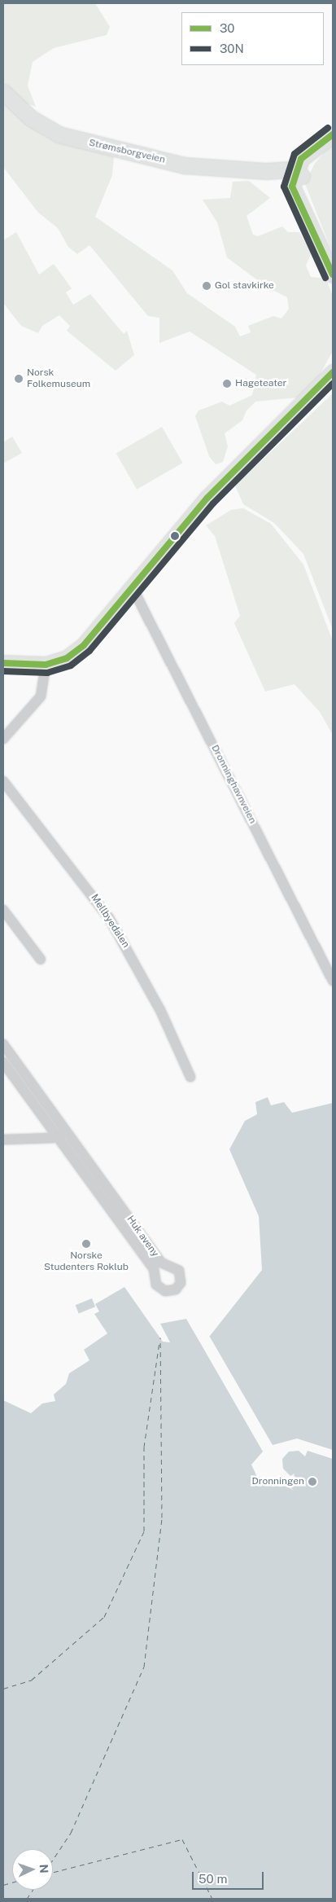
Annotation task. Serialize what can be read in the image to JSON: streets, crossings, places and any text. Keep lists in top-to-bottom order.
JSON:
{
  "streets": {
    "street": [
      "Strømsborgveien",
      "Dronninghavnveien",
      "Mellbyedalen",
      "Huk aveny"
    ]
  },
  "places": [
    "Gol stavkirke",
    "Norsk Folkemuseum",
    "Hageteater",
    "Norske Studenters Roklub",
    "Dronningen"
  ],
  "lines": ["transit line 30N", "transit line 30"],
  "legend": ["30", "30N"],
  "scale_bar": "50 m",
  "north": "right"
}
